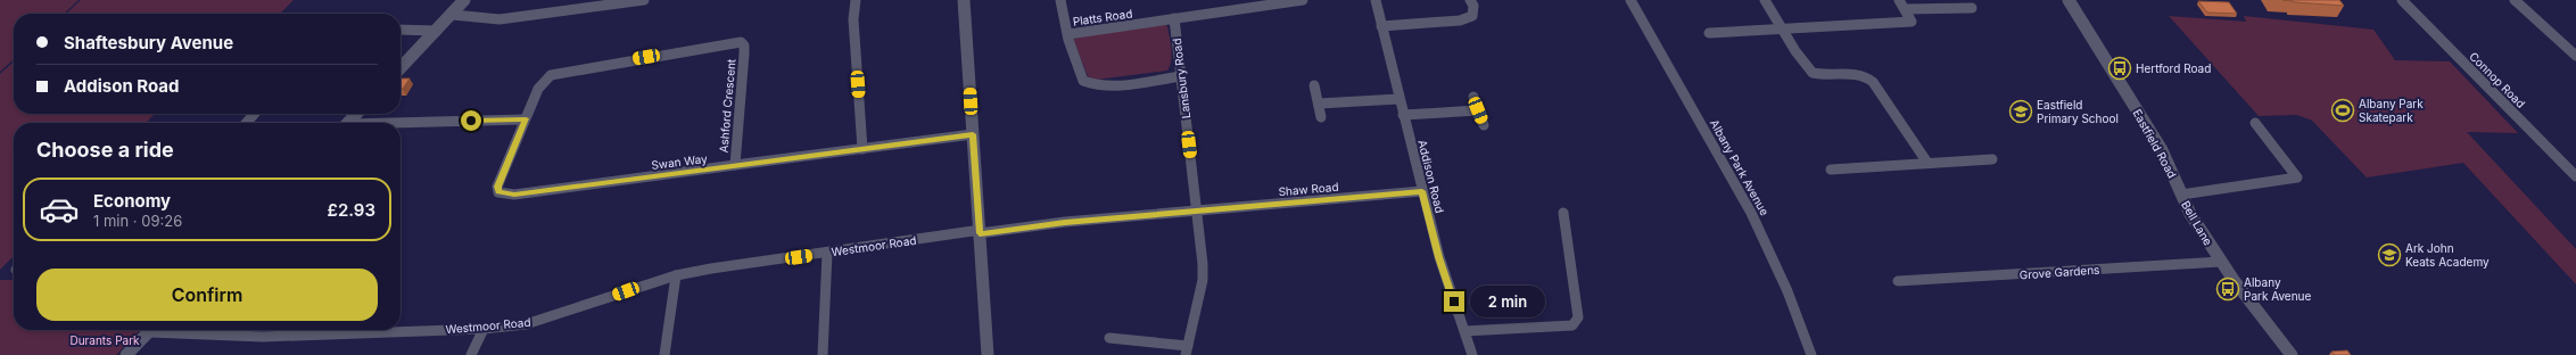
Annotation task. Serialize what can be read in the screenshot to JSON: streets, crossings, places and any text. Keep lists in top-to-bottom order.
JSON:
{
  "streets": {
    "street": [
      "Platts Road",
      "Lansbury Road",
      "Connop Road",
      "Ashford Crescent",
      "Eastfield Road",
      "Swan Way",
      "Albany Park Avenue",
      "Addison Road",
      "Shaw Road",
      "Bell Lane",
      "Westmoor Road",
      "Grove Gardens"
    ]
  },
  "crossings": [
    ["Platts Road", "Lansbury Road"],
    ["Lansbury Road", "Shaw Road"],
    ["Ashford Crescent", "Swan Way"],
    ["Eastfield Road", "Bell Lane"],
    ["Addison Road", "Shaw Road"],
    ["Shaw Road", "Westmoor Road"],
    ["Bell Lane", "Grove Gardens"]
  ],
  "parks": ["Durants Park"],
  "places": {
    "bus stop": ["Hertford Road", "Albany Park Avenue"],
    "sports": ["Albany Park Skatepark"],
    "school or university": ["Eastfield Primary School", "Ark John Keats Academy"]
  },
  "page": {
    "banner": ["Shaftesbury Avenue", "Addison Road"],
    "heading": "Choose a ride",
    "list": [
      {
        "name": "Economy",
        "note": "1 min · 09:26",
        "value": "£2.93"
      }
    ],
    "buttons": "Confirm",
    "bubble": "2 min"
  }
}
